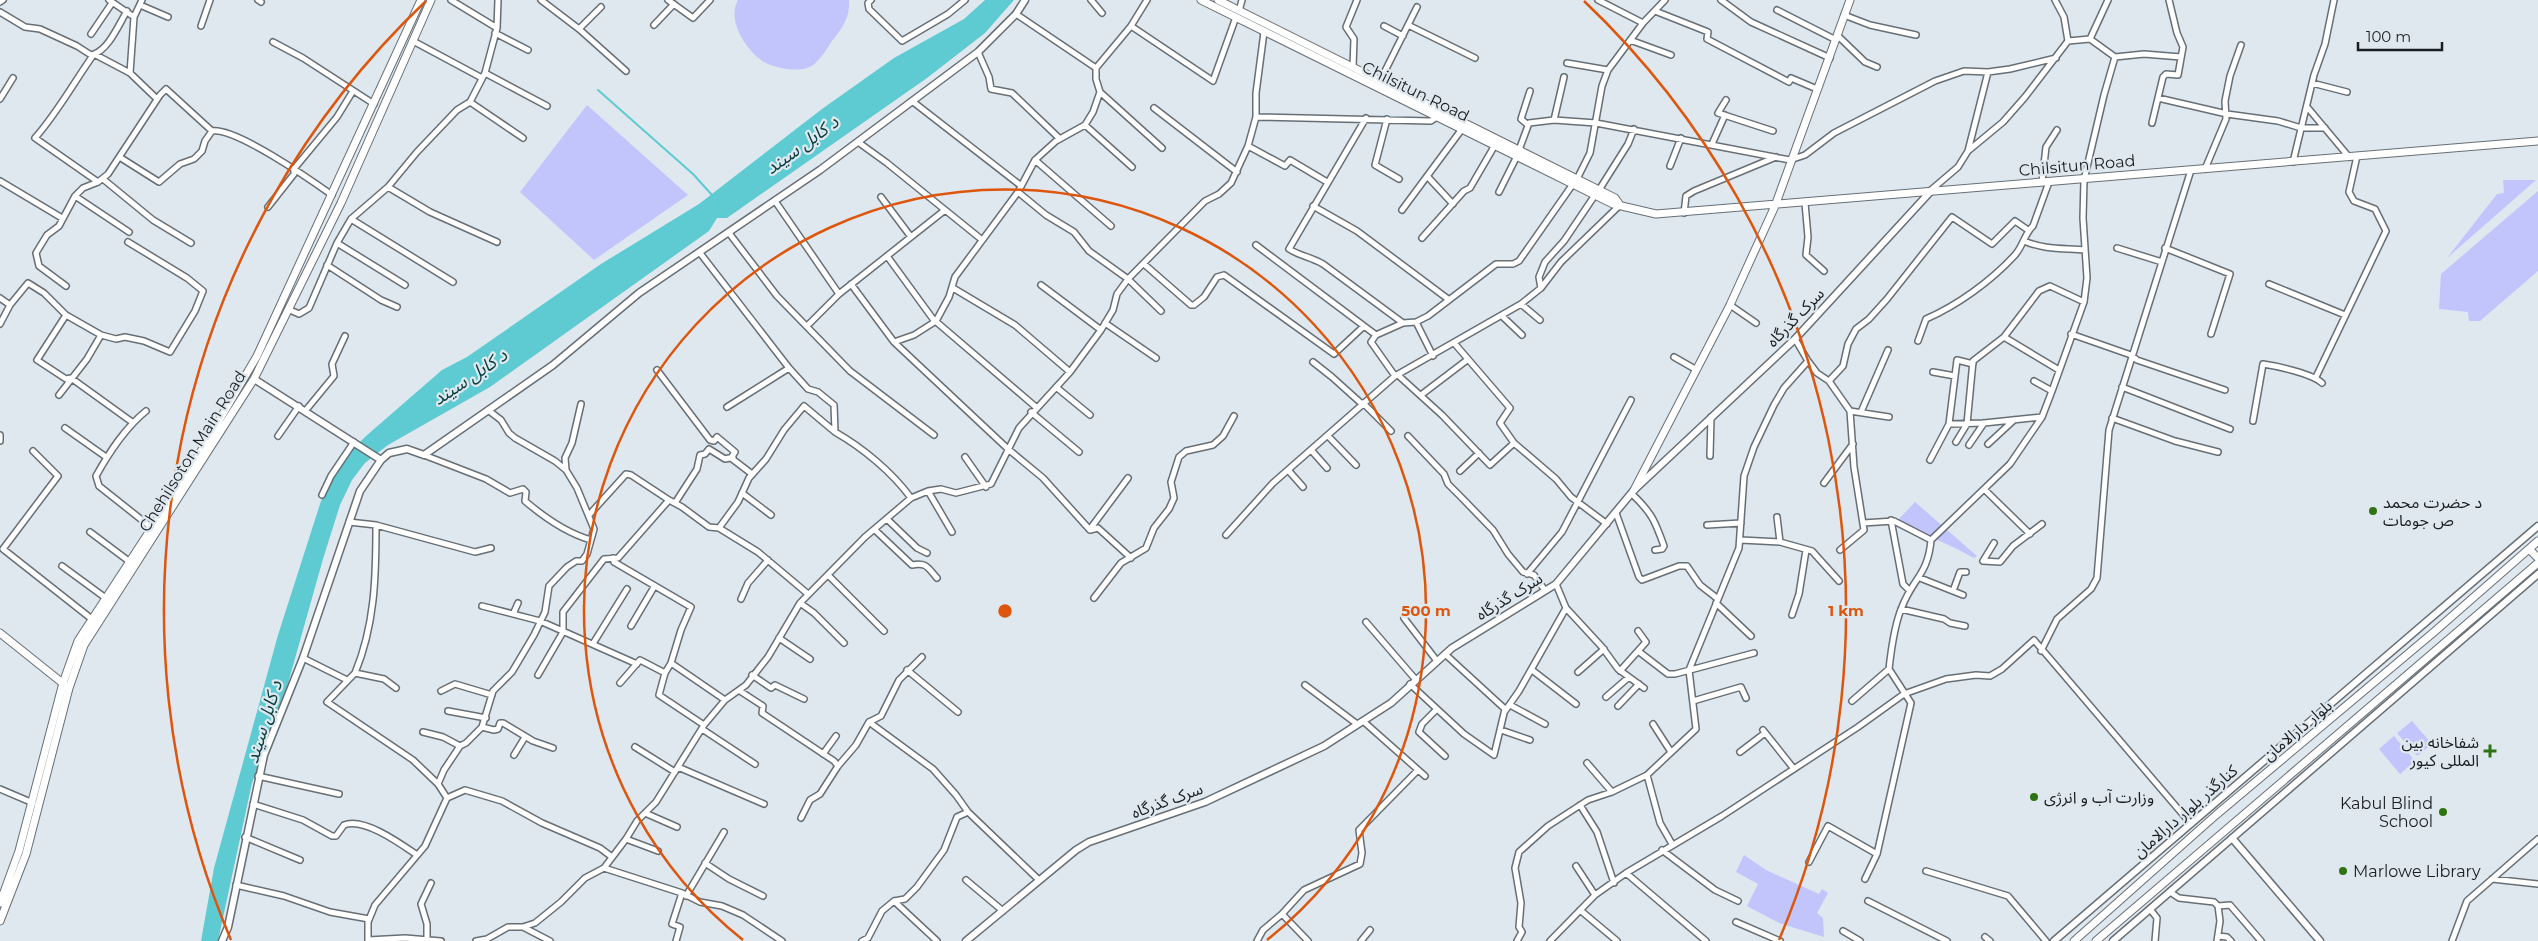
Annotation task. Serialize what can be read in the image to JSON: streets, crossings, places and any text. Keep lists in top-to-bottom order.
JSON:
{
  "streets": {
    "main road": ["Chilsitun Road", "Chehilsoton Main Road", "بلوار دارالامان"],
    "street": ["سرک گذرگاه", "کنارگذر بلوار دارالامان"]
  },
  "crossings": [
    ["Chilsitun Road", "سرک گذرگاه"]
  ],
  "water": ["د کابل سيند"],
  "places": {
    "other": [
      "د حضرت محمد ص جومات",
      "وزارت آب و انرژی",
      "Kabul Blind School",
      "Marlowe Library"
    ],
    "health": ["شفاخانه بین المللی کیور"]
  },
  "scale_bar": "100 m",
  "rings": ["500 m", "1 km"]
}
